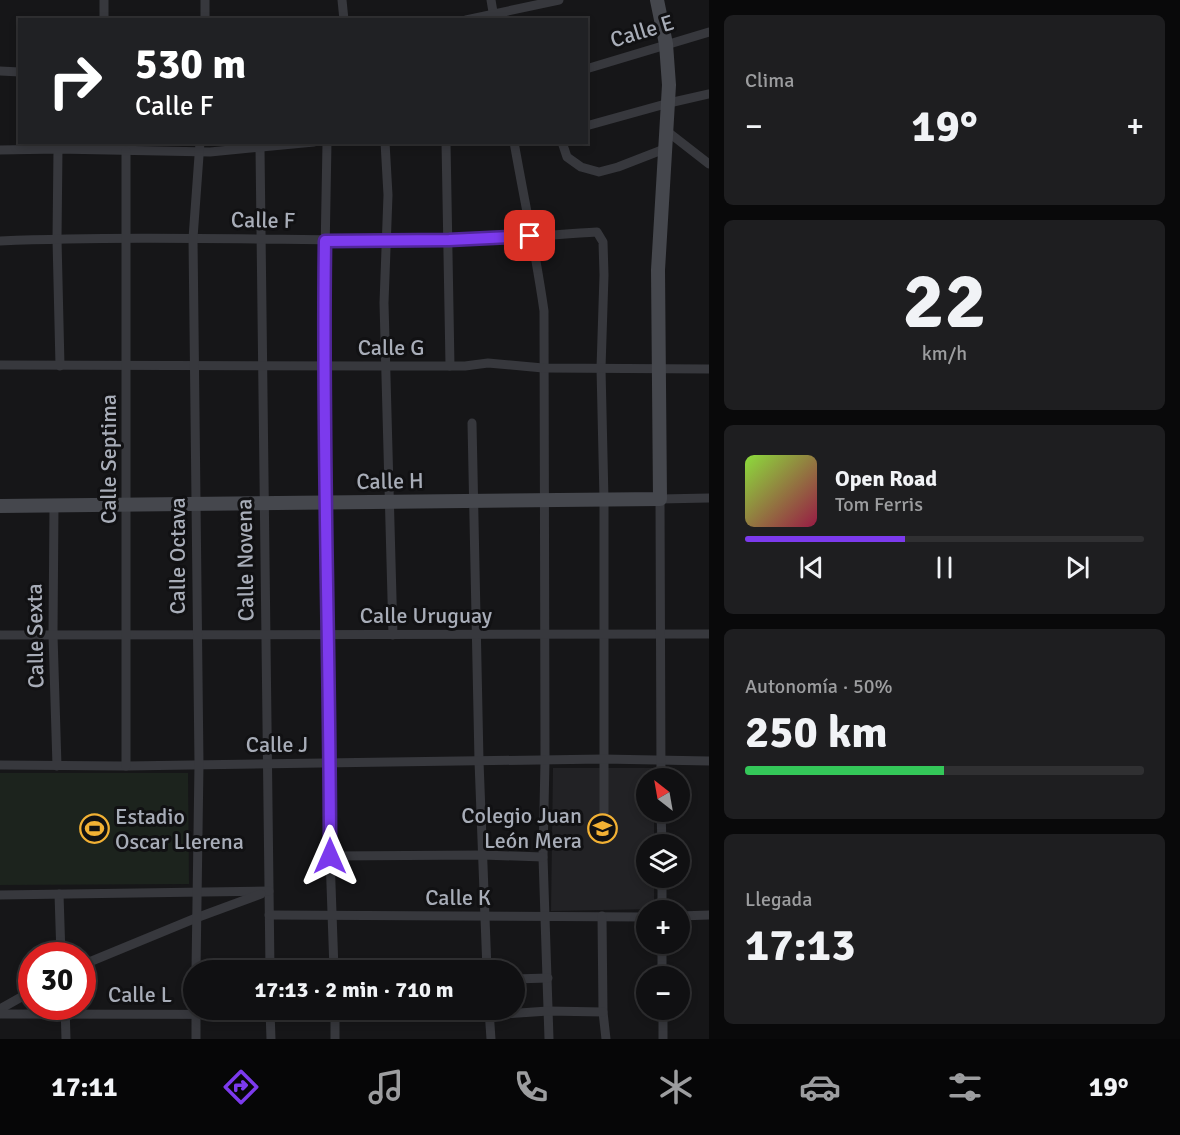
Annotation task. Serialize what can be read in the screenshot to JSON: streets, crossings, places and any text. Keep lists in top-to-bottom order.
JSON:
{
  "streets": {
    "street": [
      "Calle E",
      "Calle F",
      "Calle G",
      "Calle Septima",
      "Calle H",
      "Calle Octava",
      "Calle Novena",
      "Calle Uruguay",
      "Calle Sexta",
      "Calle J",
      "Calle K",
      "Calle L"
    ]
  },
  "crossings": [
    ["Calle F", "Calle G"],
    ["Calle F", "Calle Septima"],
    ["Calle F", "Calle Octava"],
    ["Calle F", "Calle Novena"],
    ["Calle G", "Calle Septima"],
    ["Calle G", "Calle Octava"],
    ["Calle G", "Calle Novena"],
    ["Calle Septima", "Calle H"],
    ["Calle Septima", "Calle Uruguay"],
    ["Calle Septima", "Calle J"],
    ["Calle H", "Calle Octava"],
    ["Calle H", "Calle Novena"],
    ["Calle H", "Calle Sexta"],
    ["Calle Octava", "Calle Uruguay"],
    ["Calle Octava", "Calle J"],
    ["Calle Novena", "Calle Uruguay"],
    ["Calle Novena", "Calle J"],
    ["Calle Novena", "Calle K"],
    ["Calle Uruguay", "Calle Sexta"],
    ["Calle Sexta", "Calle J"]
  ],
  "places": {
    "school or university": ["Colegio Juan León Mera"],
    "sports": ["Estadio Oscar Llerena"]
  },
  "north": "top left",
  "page": {
    "tile": [
      "Clima",
      ["22", "km/h"],
      ["Autonomía · 50%", "250 km"],
      ["Llegada", "17:13"]
    ],
    "turn": ["530 m", "Calle F"],
    "heat": ["−", "19°", "+"],
    "song": ["Open Road", "Tom Ferris"],
    "map_buttons": ["+", "−"],
    "limit": "30",
    "trip": "17:13 · 2 min · 710 m",
    "tabs": ["17:11", "19°"]
  }
}
